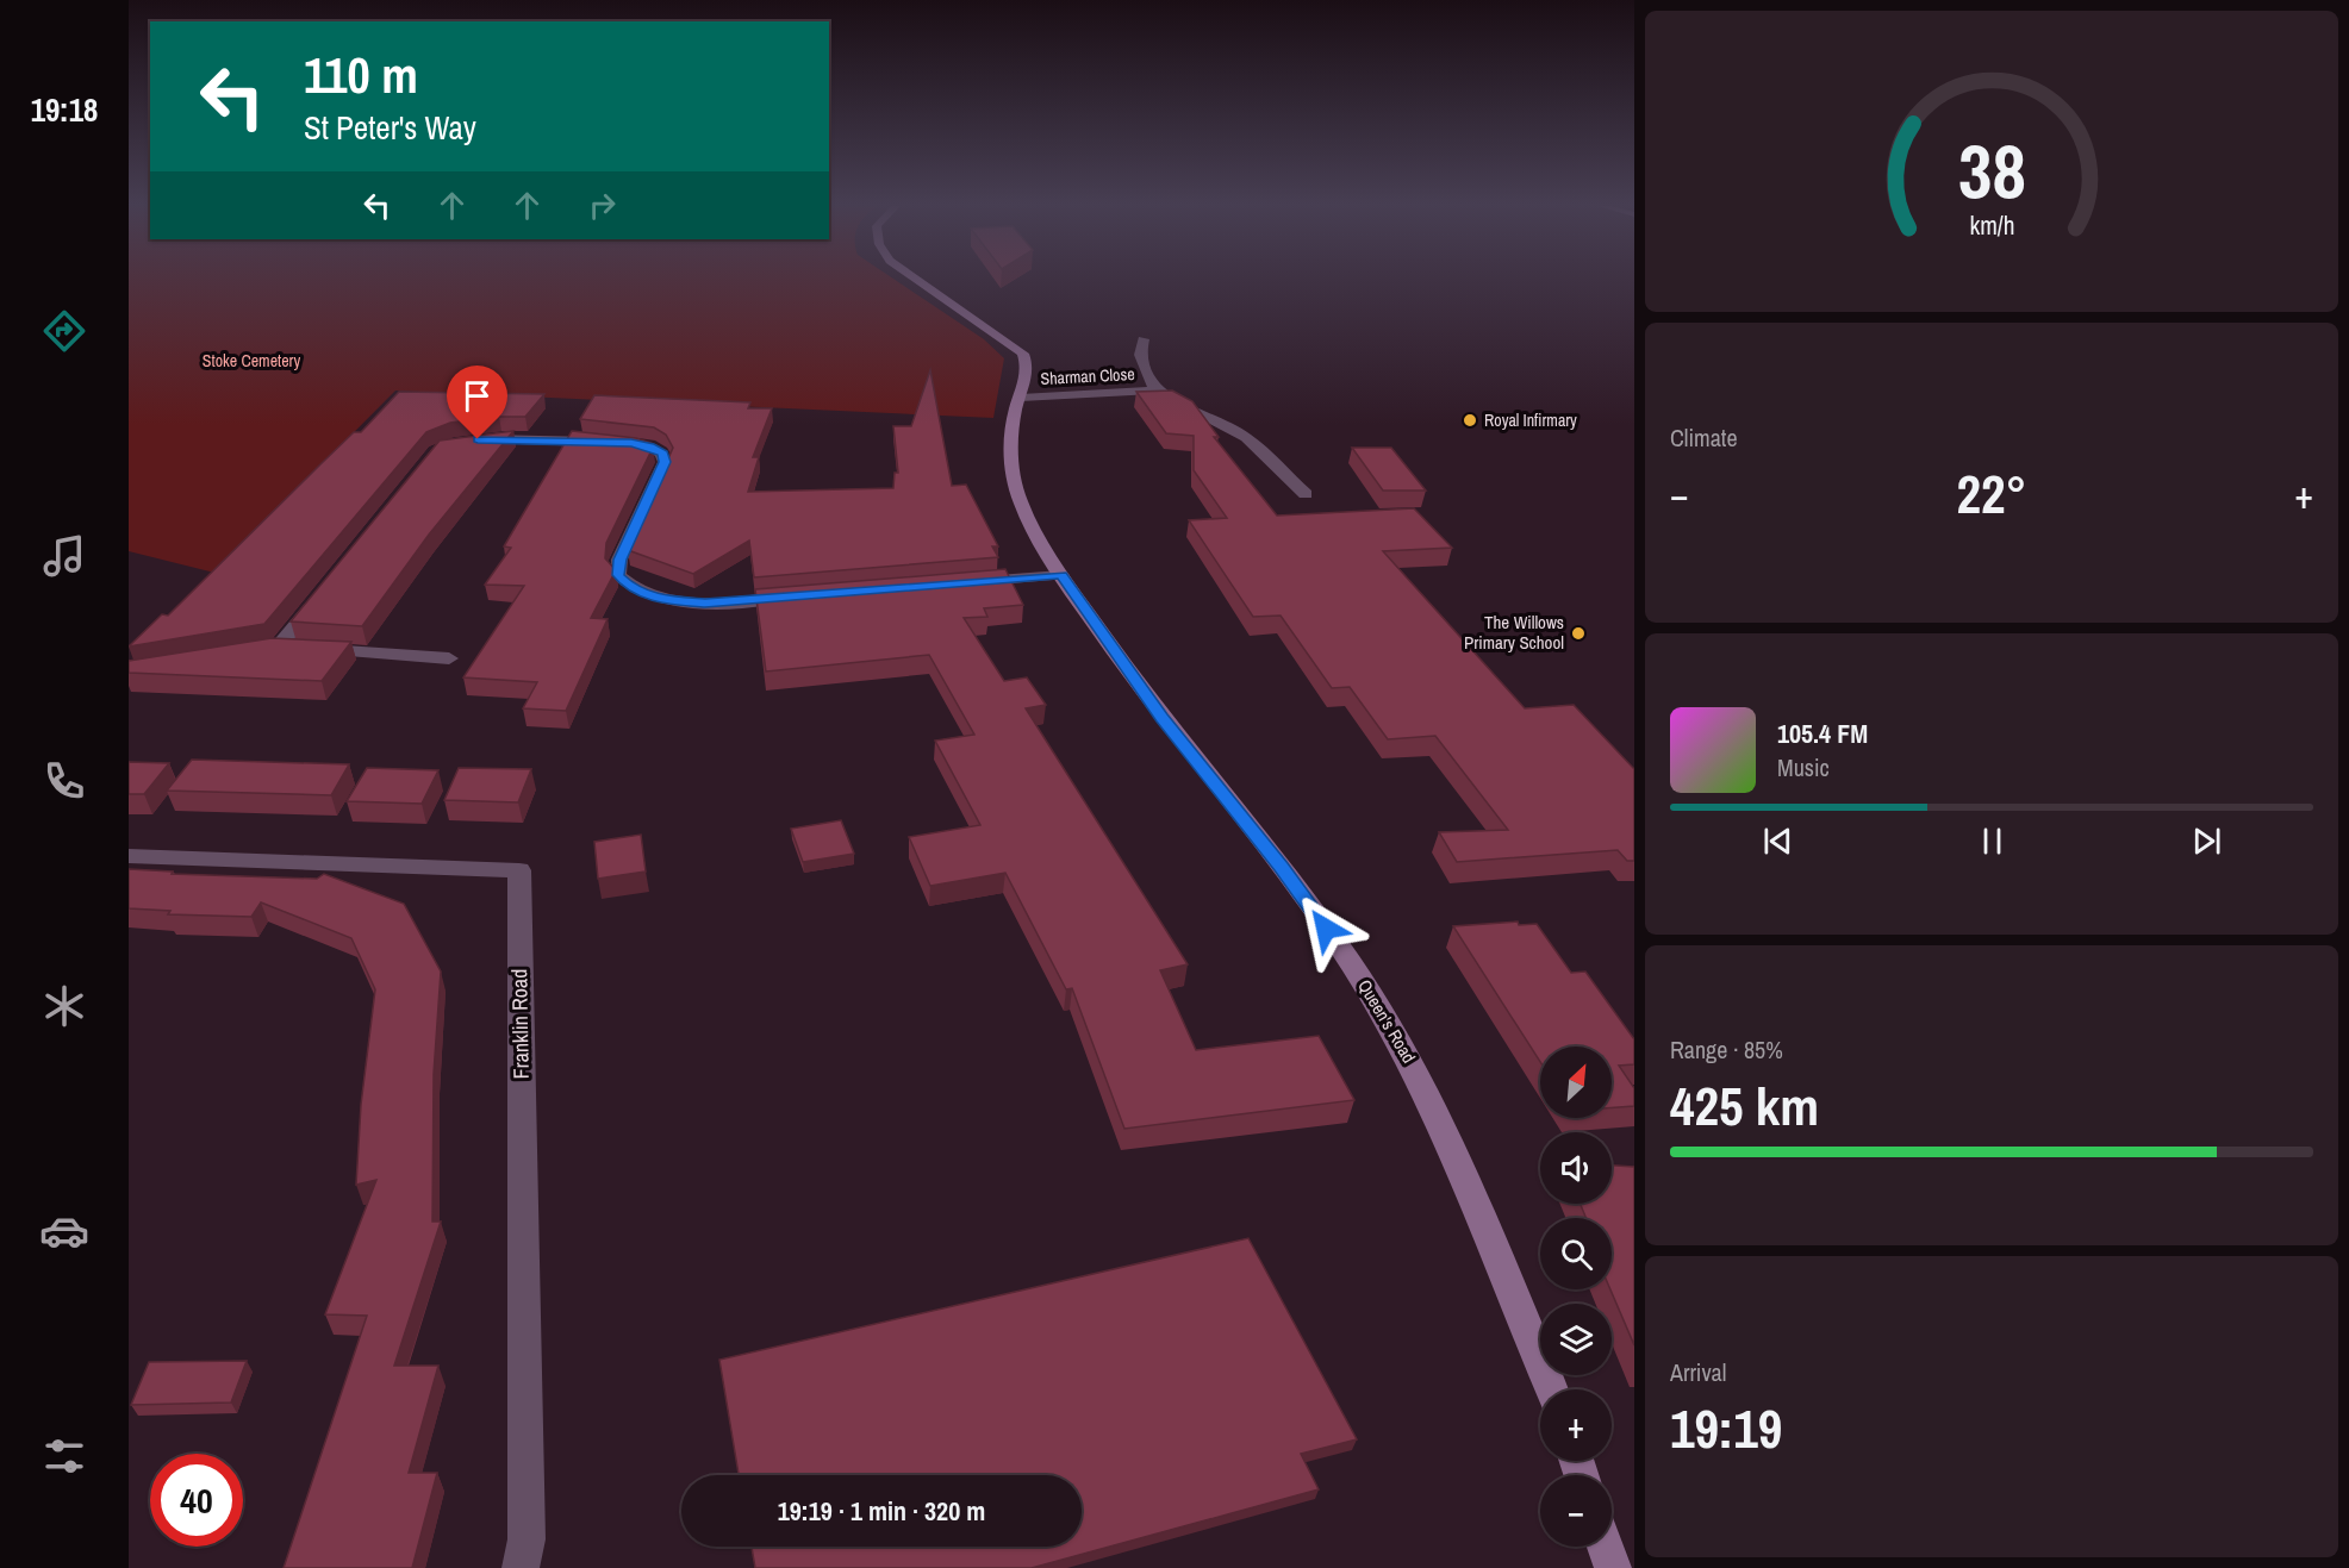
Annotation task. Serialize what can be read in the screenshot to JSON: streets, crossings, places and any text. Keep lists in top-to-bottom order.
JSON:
{
  "streets": {
    "street": ["Sharman Close", "Queen's Road", "Franklin Road"]
  },
  "crossings": [
    ["Sharman Close", "Queen's Road"]
  ],
  "parks": ["Stoke Cemetery"],
  "places": ["Royal Infirmary", "The Willows Primary School"],
  "north": "top right",
  "page": {
    "tabs": "19:18",
    "turn": ["110 m", "St Peter's Way"],
    "tile": [
      "Climate",
      ["Range · 85%", "425 km"],
      ["Arrival", "19:19"]
    ],
    "heat": ["−", "22°", "+"],
    "song": ["105.4 FM", "Music"],
    "map_buttons": ["+", "−"],
    "limit": "40",
    "trip": "19:19 · 1 min · 320 m",
    "gauge": ["38", "km/h"]
  }
}
